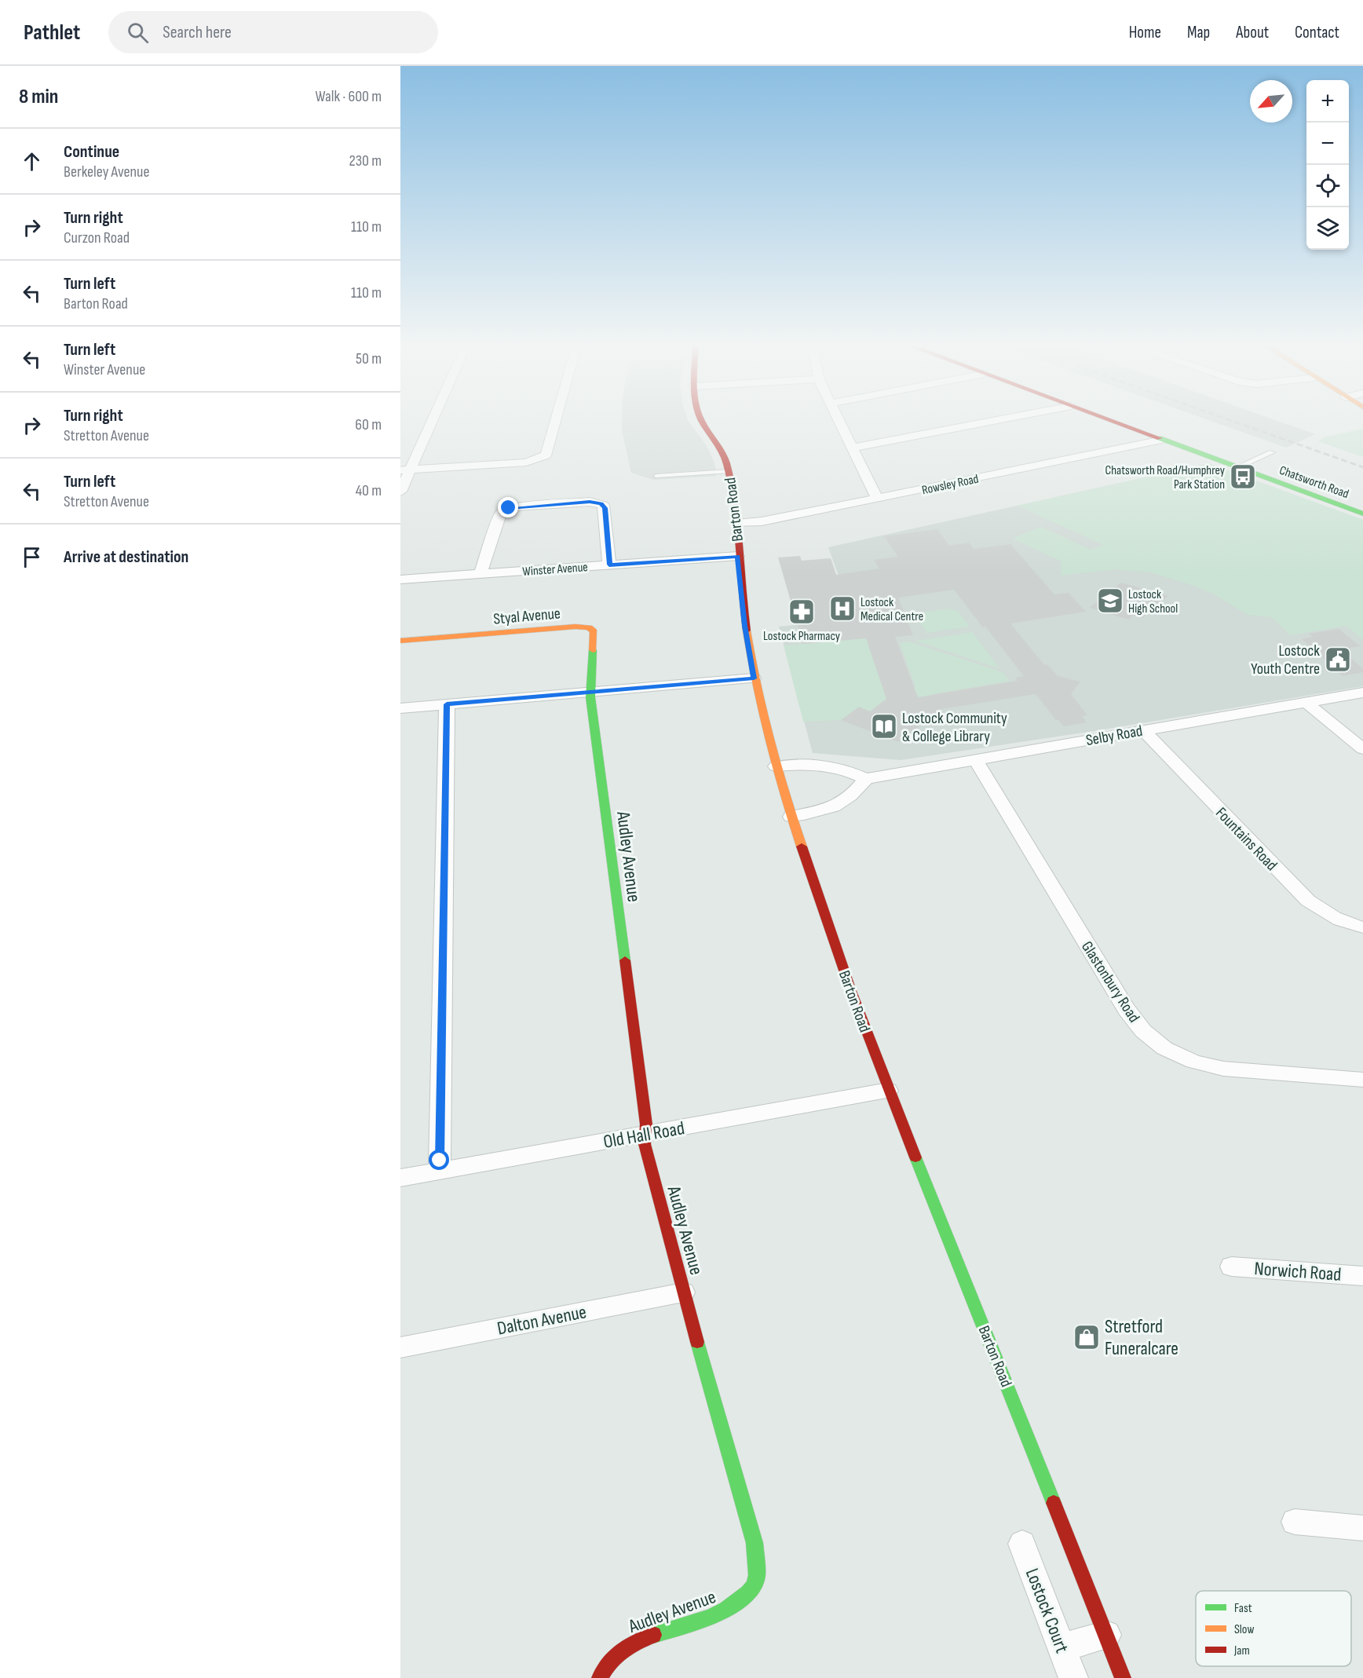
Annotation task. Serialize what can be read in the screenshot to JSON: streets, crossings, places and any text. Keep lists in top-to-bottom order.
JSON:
{
  "streets": {
    "street": [
      "Chatsworth Road",
      "Rowsley Road",
      "Barton Road",
      "Winster Avenue",
      "Styal Avenue",
      "Selby Road",
      "Fountains Road",
      "Audley Avenue",
      "Glastonbury Road",
      "Old Hall Road",
      "Norwich Road",
      "Dalton Avenue",
      "Lostock Court"
    ]
  },
  "crossings": [
    ["Chatsworth Road", "Rowsley Road"],
    ["Rowsley Road", "Barton Road"],
    ["Barton Road", "Winster Avenue"],
    ["Barton Road", "Old Hall Road"],
    ["Styal Avenue", "Audley Avenue"],
    ["Selby Road", "Fountains Road"],
    ["Selby Road", "Glastonbury Road"],
    ["Audley Avenue", "Old Hall Road"],
    ["Audley Avenue", "Dalton Avenue"]
  ],
  "places": {
    "bus stop": ["Chatsworth Road/Humphrey Park Station"],
    "school or university": ["Lostock High School"],
    "hospital": ["Lostock Medical Centre"],
    "pharmacy": ["Lostock Pharmacy"],
    "public building": ["Lostock Youth Centre"],
    "library": ["Lostock Community & College Library"],
    "shop": ["Stretford Funeralcare"]
  },
  "legend": ["Fast", "Slow", "Jam"],
  "north": "bottom left",
  "page": {
    "header": "Pathlet",
    "search": "Search here",
    "nav": [
      "Home",
      "Map",
      "About",
      "Contact"
    ],
    "heading": ["8 min", "Walk · 600 m"],
    "map_buttons": ["+", "−"],
    "list": [
      ["Continue", "Berkeley Avenue", "230 m"],
      ["Turn right", "Curzon Road", "110 m"],
      ["Turn left", "Barton Road", "110 m"],
      ["Turn left", "Winster Avenue", "50 m"],
      ["Turn right", "Stretton Avenue", "60 m"],
      ["Turn left", "Stretton Avenue", "40 m"],
      "Arrive at destination"
    ]
  }
}
